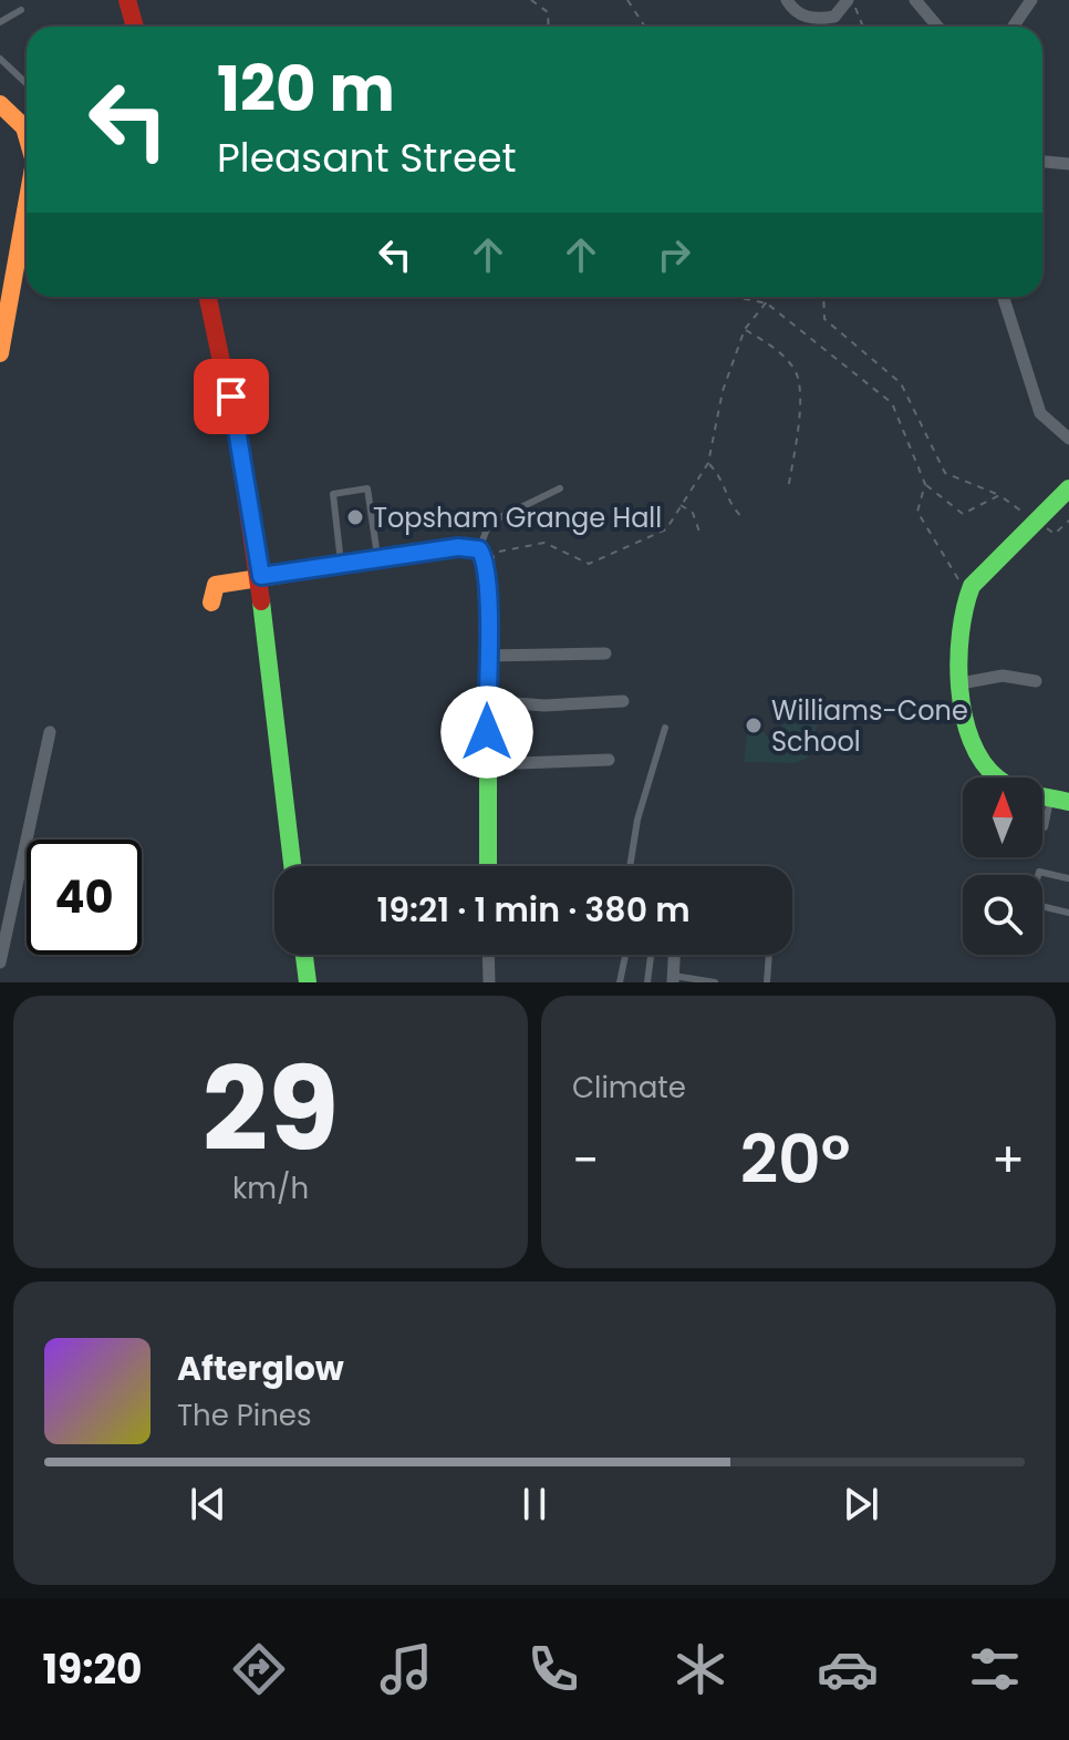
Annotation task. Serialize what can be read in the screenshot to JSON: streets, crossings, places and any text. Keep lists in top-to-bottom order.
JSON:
{
  "places": ["Topsham Grange Hall", "Williams-Cone School"],
  "north": "top",
  "page": {
    "turn": ["120 m", "Pleasant Street"],
    "limit": "40",
    "trip": "19:21 · 1 min · 380 m",
    "tile": [
      ["29", "km/h"],
      "Climate"
    ],
    "heat": ["−", "20°", "+"],
    "song": ["Afterglow", "The Pines"],
    "tabs": "19:20"
  }
}
